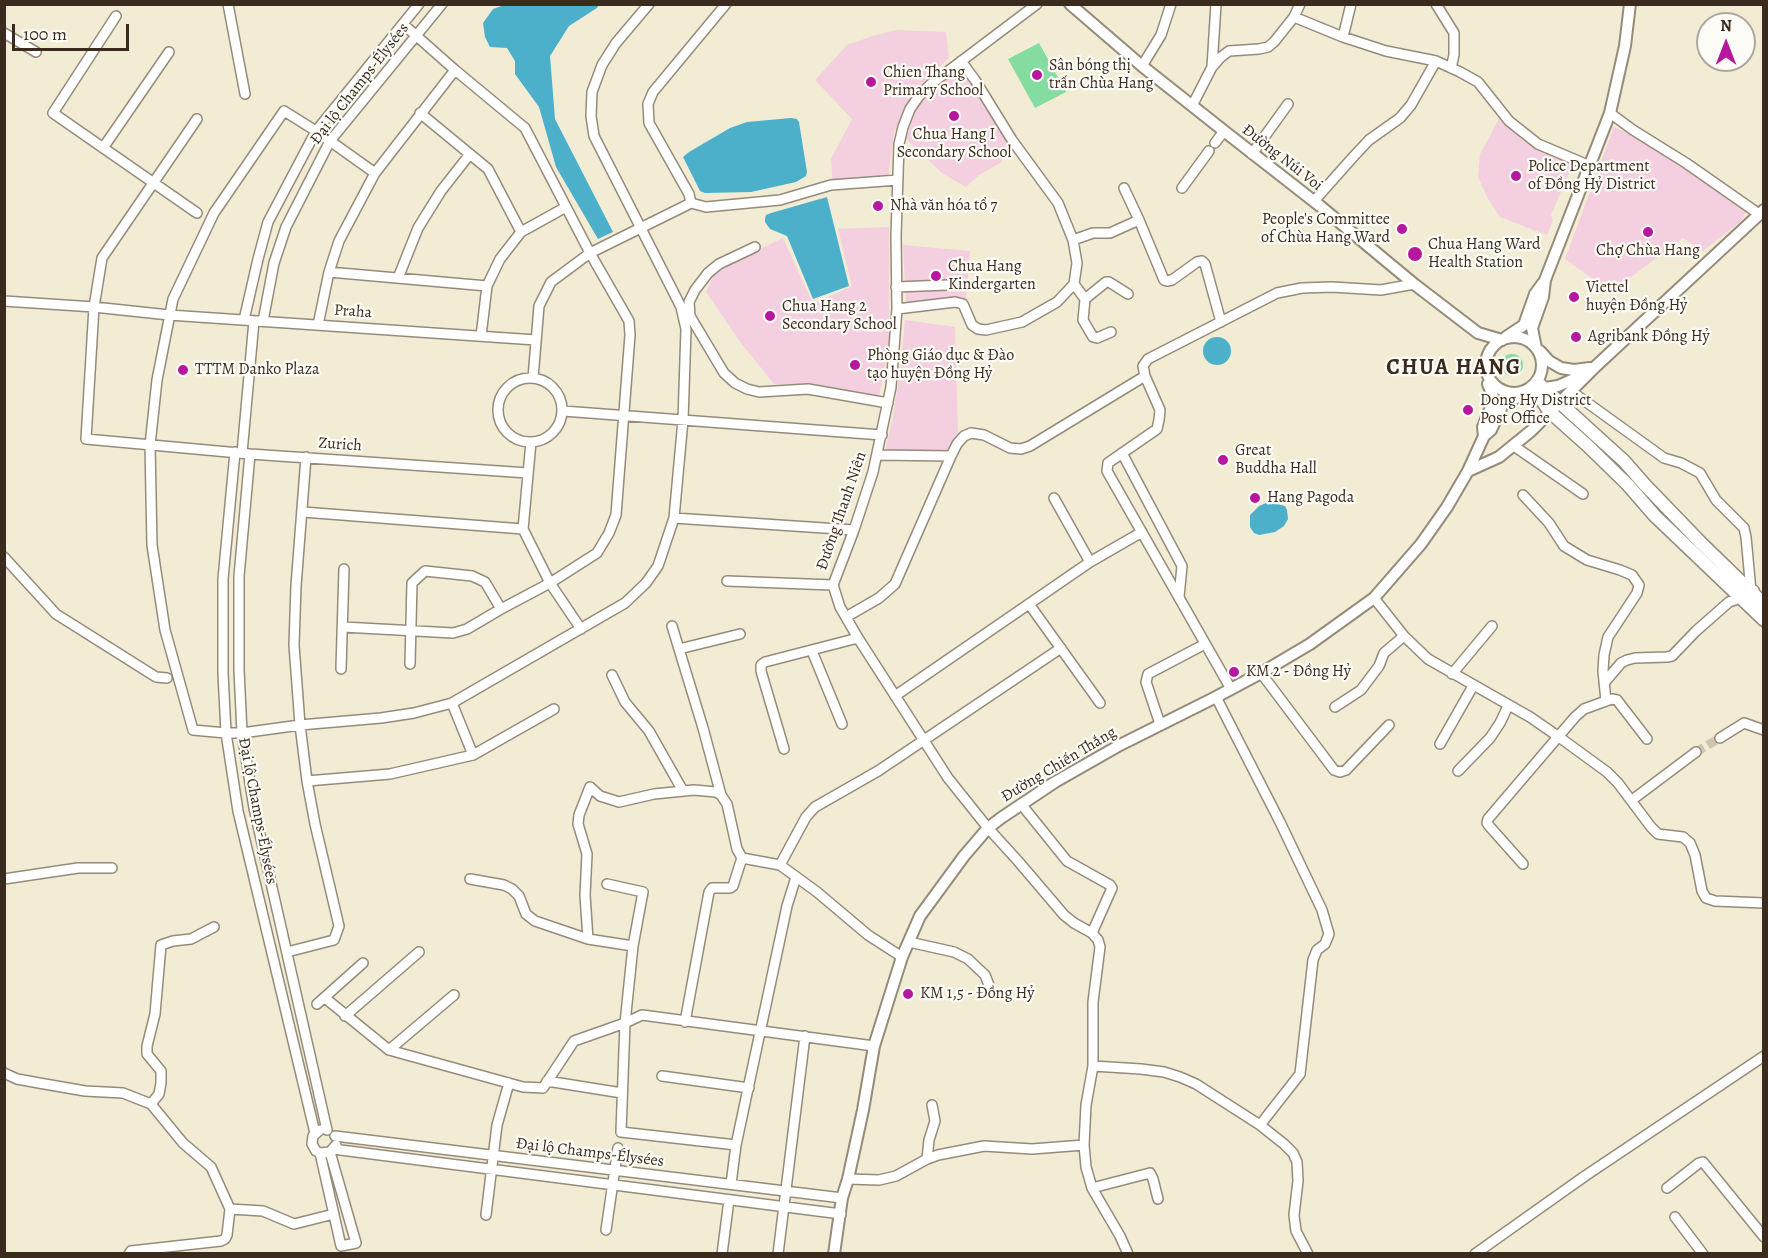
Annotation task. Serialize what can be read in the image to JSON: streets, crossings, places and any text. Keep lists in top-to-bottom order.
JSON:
{
  "streets": {
    "main road": ["Đường Núi Voi", "Đường Chiến Thắng"],
    "street": [
      "Đại lộ Champs-Élysées",
      "Praha",
      "Zurich",
      "Đường Thanh Niên"
    ]
  },
  "crossings": [
    ["Đại lộ Champs-Élysées", "Praha"],
    ["Đại lộ Champs-Élysées", "Zurich"],
    ["Đại lộ Champs-Élysées", "Đường Chiến Thắng"],
    ["Đường Núi Voi", "Đường Chiến Thắng"],
    ["Praha", "Zurich"],
    ["Đường Thanh Niên", "Đường Chiến Thắng"]
  ],
  "districts": ["CHUA HANG"],
  "places": [
    "Sân bóng thị trấn Chùa Hang",
    "Chien Thang Primary School",
    "Chua Hang I Secondary School",
    "Police Department of Đồng Hỷ District",
    "Nhà văn hóa tổ 7",
    "People's Committee of Chùa Hang Ward",
    "Chợ Chùa Hang",
    "Chua Hang Ward Health Station",
    "Chua Hang Kindergarten",
    "Viettel huyện Đồng Hỷ",
    "Chua Hang 2 Secondary School",
    "Agribank Đồng Hỷ",
    "Phòng Giáo dục & Đào tạo huyện Đồng Hỷ",
    "TTTM Danko Plaza",
    "Dong Hy District Post Office",
    "Great Buddha Hall",
    "Hang Pagoda",
    "KM 2 - Đồng Hỷ",
    "KM 1,5 - Đồng Hỷ"
  ],
  "scale_bar": "100 m",
  "north": "top"
}
